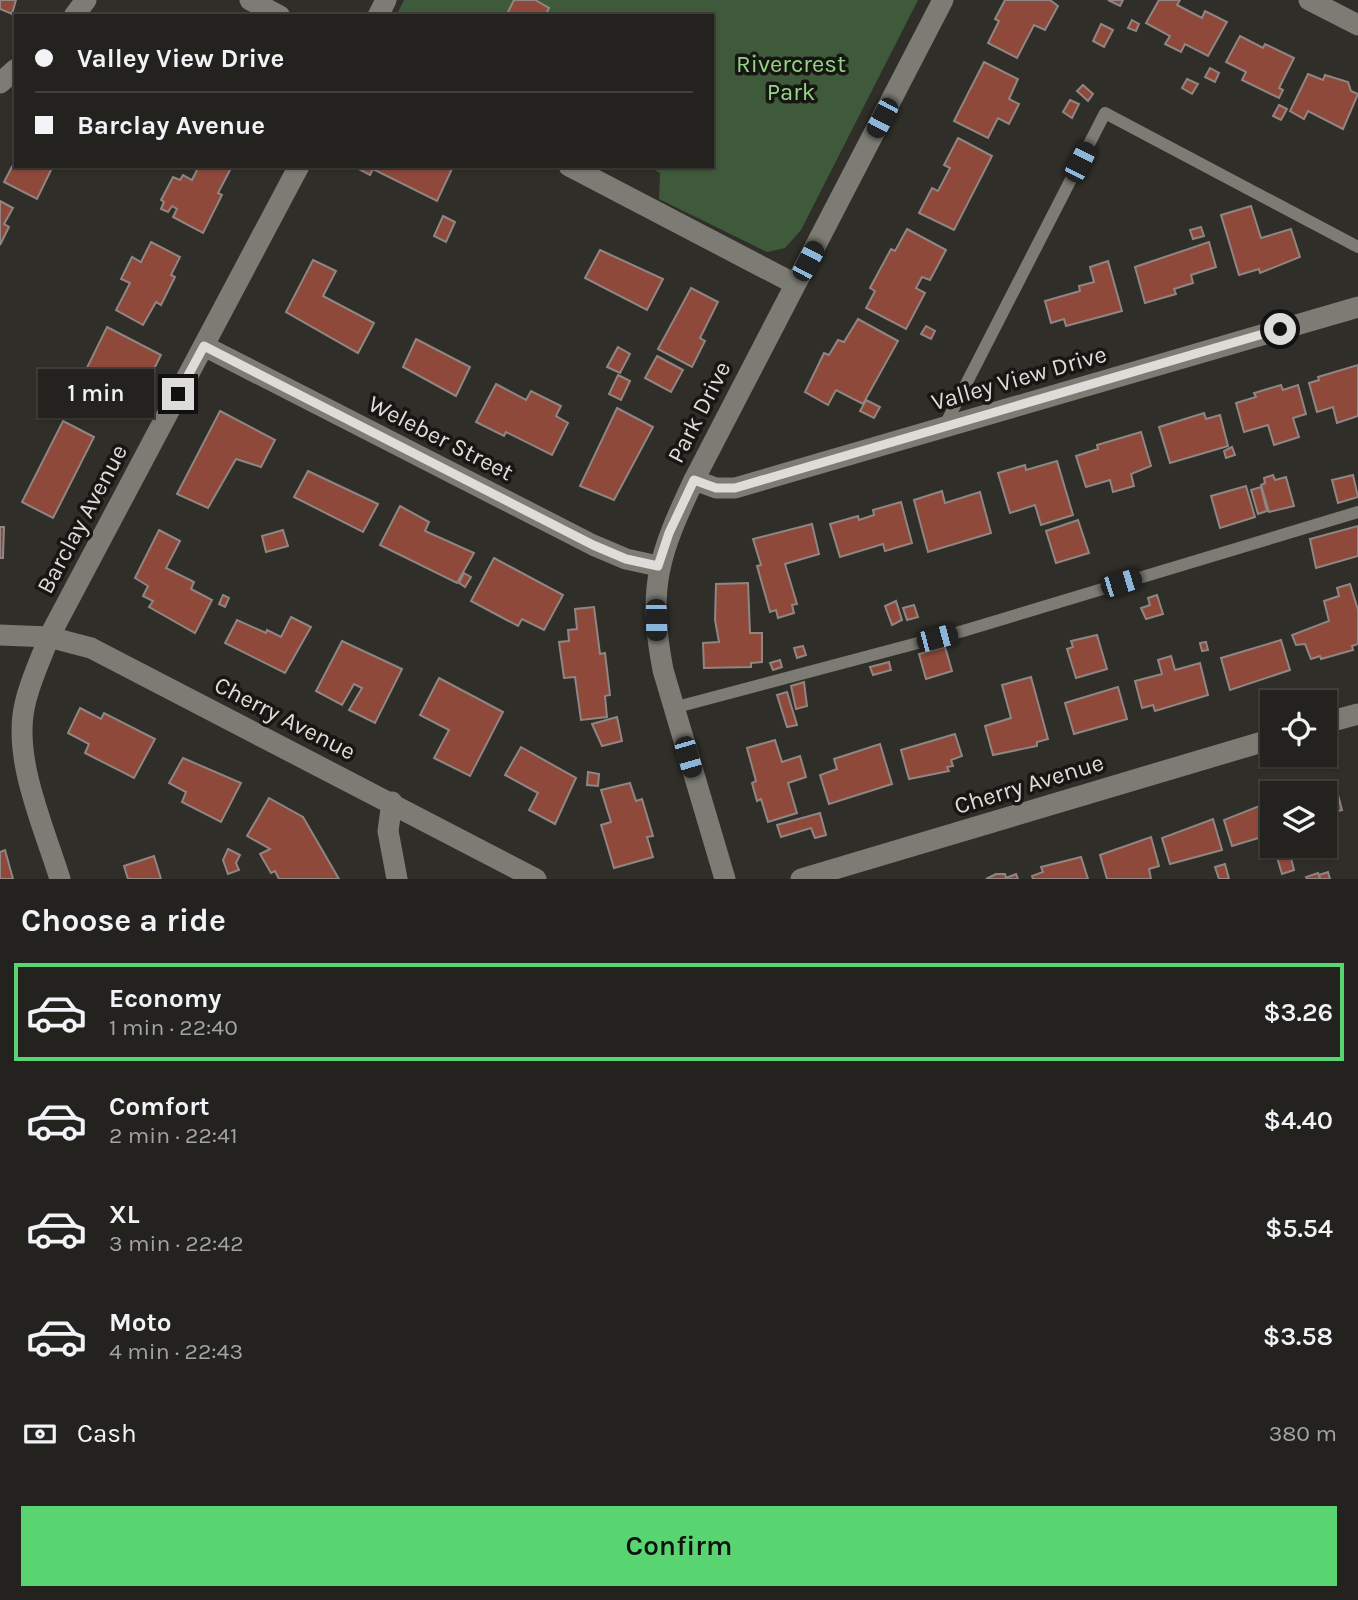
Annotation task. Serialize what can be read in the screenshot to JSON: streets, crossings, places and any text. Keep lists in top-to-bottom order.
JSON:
{
  "streets": {
    "street": [
      "Valley View Drive",
      "Park Drive",
      "Weleber Street",
      "Barclay Avenue",
      "Cherry Avenue"
    ]
  },
  "crossings": [
    ["Valley View Drive", "Park Drive"],
    ["Park Drive", "Weleber Street"],
    ["Weleber Street", "Barclay Avenue"],
    ["Barclay Avenue", "Cherry Avenue"]
  ],
  "parks": ["Rivercrest Park"],
  "page": {
    "banner": ["Valley View Drive", "Barclay Avenue"],
    "bubble": "1 min",
    "heading": "Choose a ride",
    "list": [
      {
        "name": "Economy",
        "note": "1 min · 22:40",
        "value": "$3.26"
      },
      {
        "name": "Comfort",
        "note": "2 min · 22:41",
        "value": "$4.40"
      },
      {
        "name": "XL",
        "note": "3 min · 22:42",
        "value": "$5.54"
      },
      {
        "name": "Moto",
        "note": "4 min · 22:43",
        "value": "$3.58"
      }
    ],
    "pay": ["Cash", "380 m"],
    "buttons": "Confirm"
  }
}
